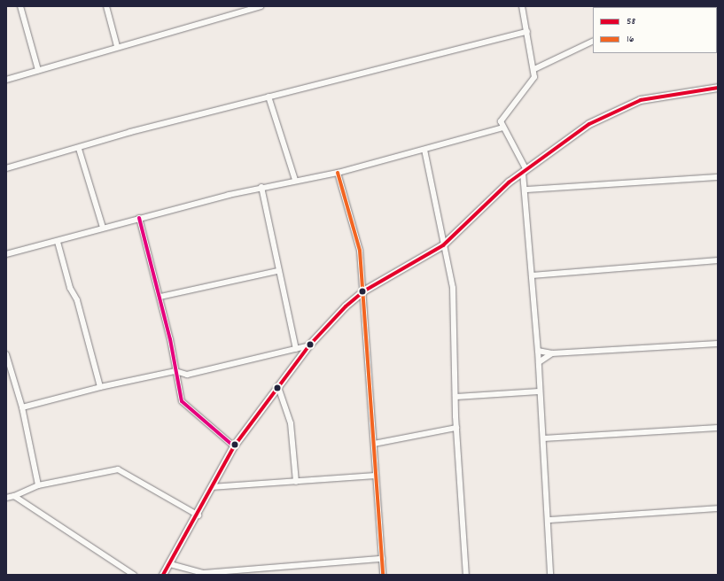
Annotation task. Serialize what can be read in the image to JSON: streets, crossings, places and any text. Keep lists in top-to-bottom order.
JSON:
{
  "lines": ["transit line 58", "transit line 16"],
  "legend": ["58", "16"]
}
